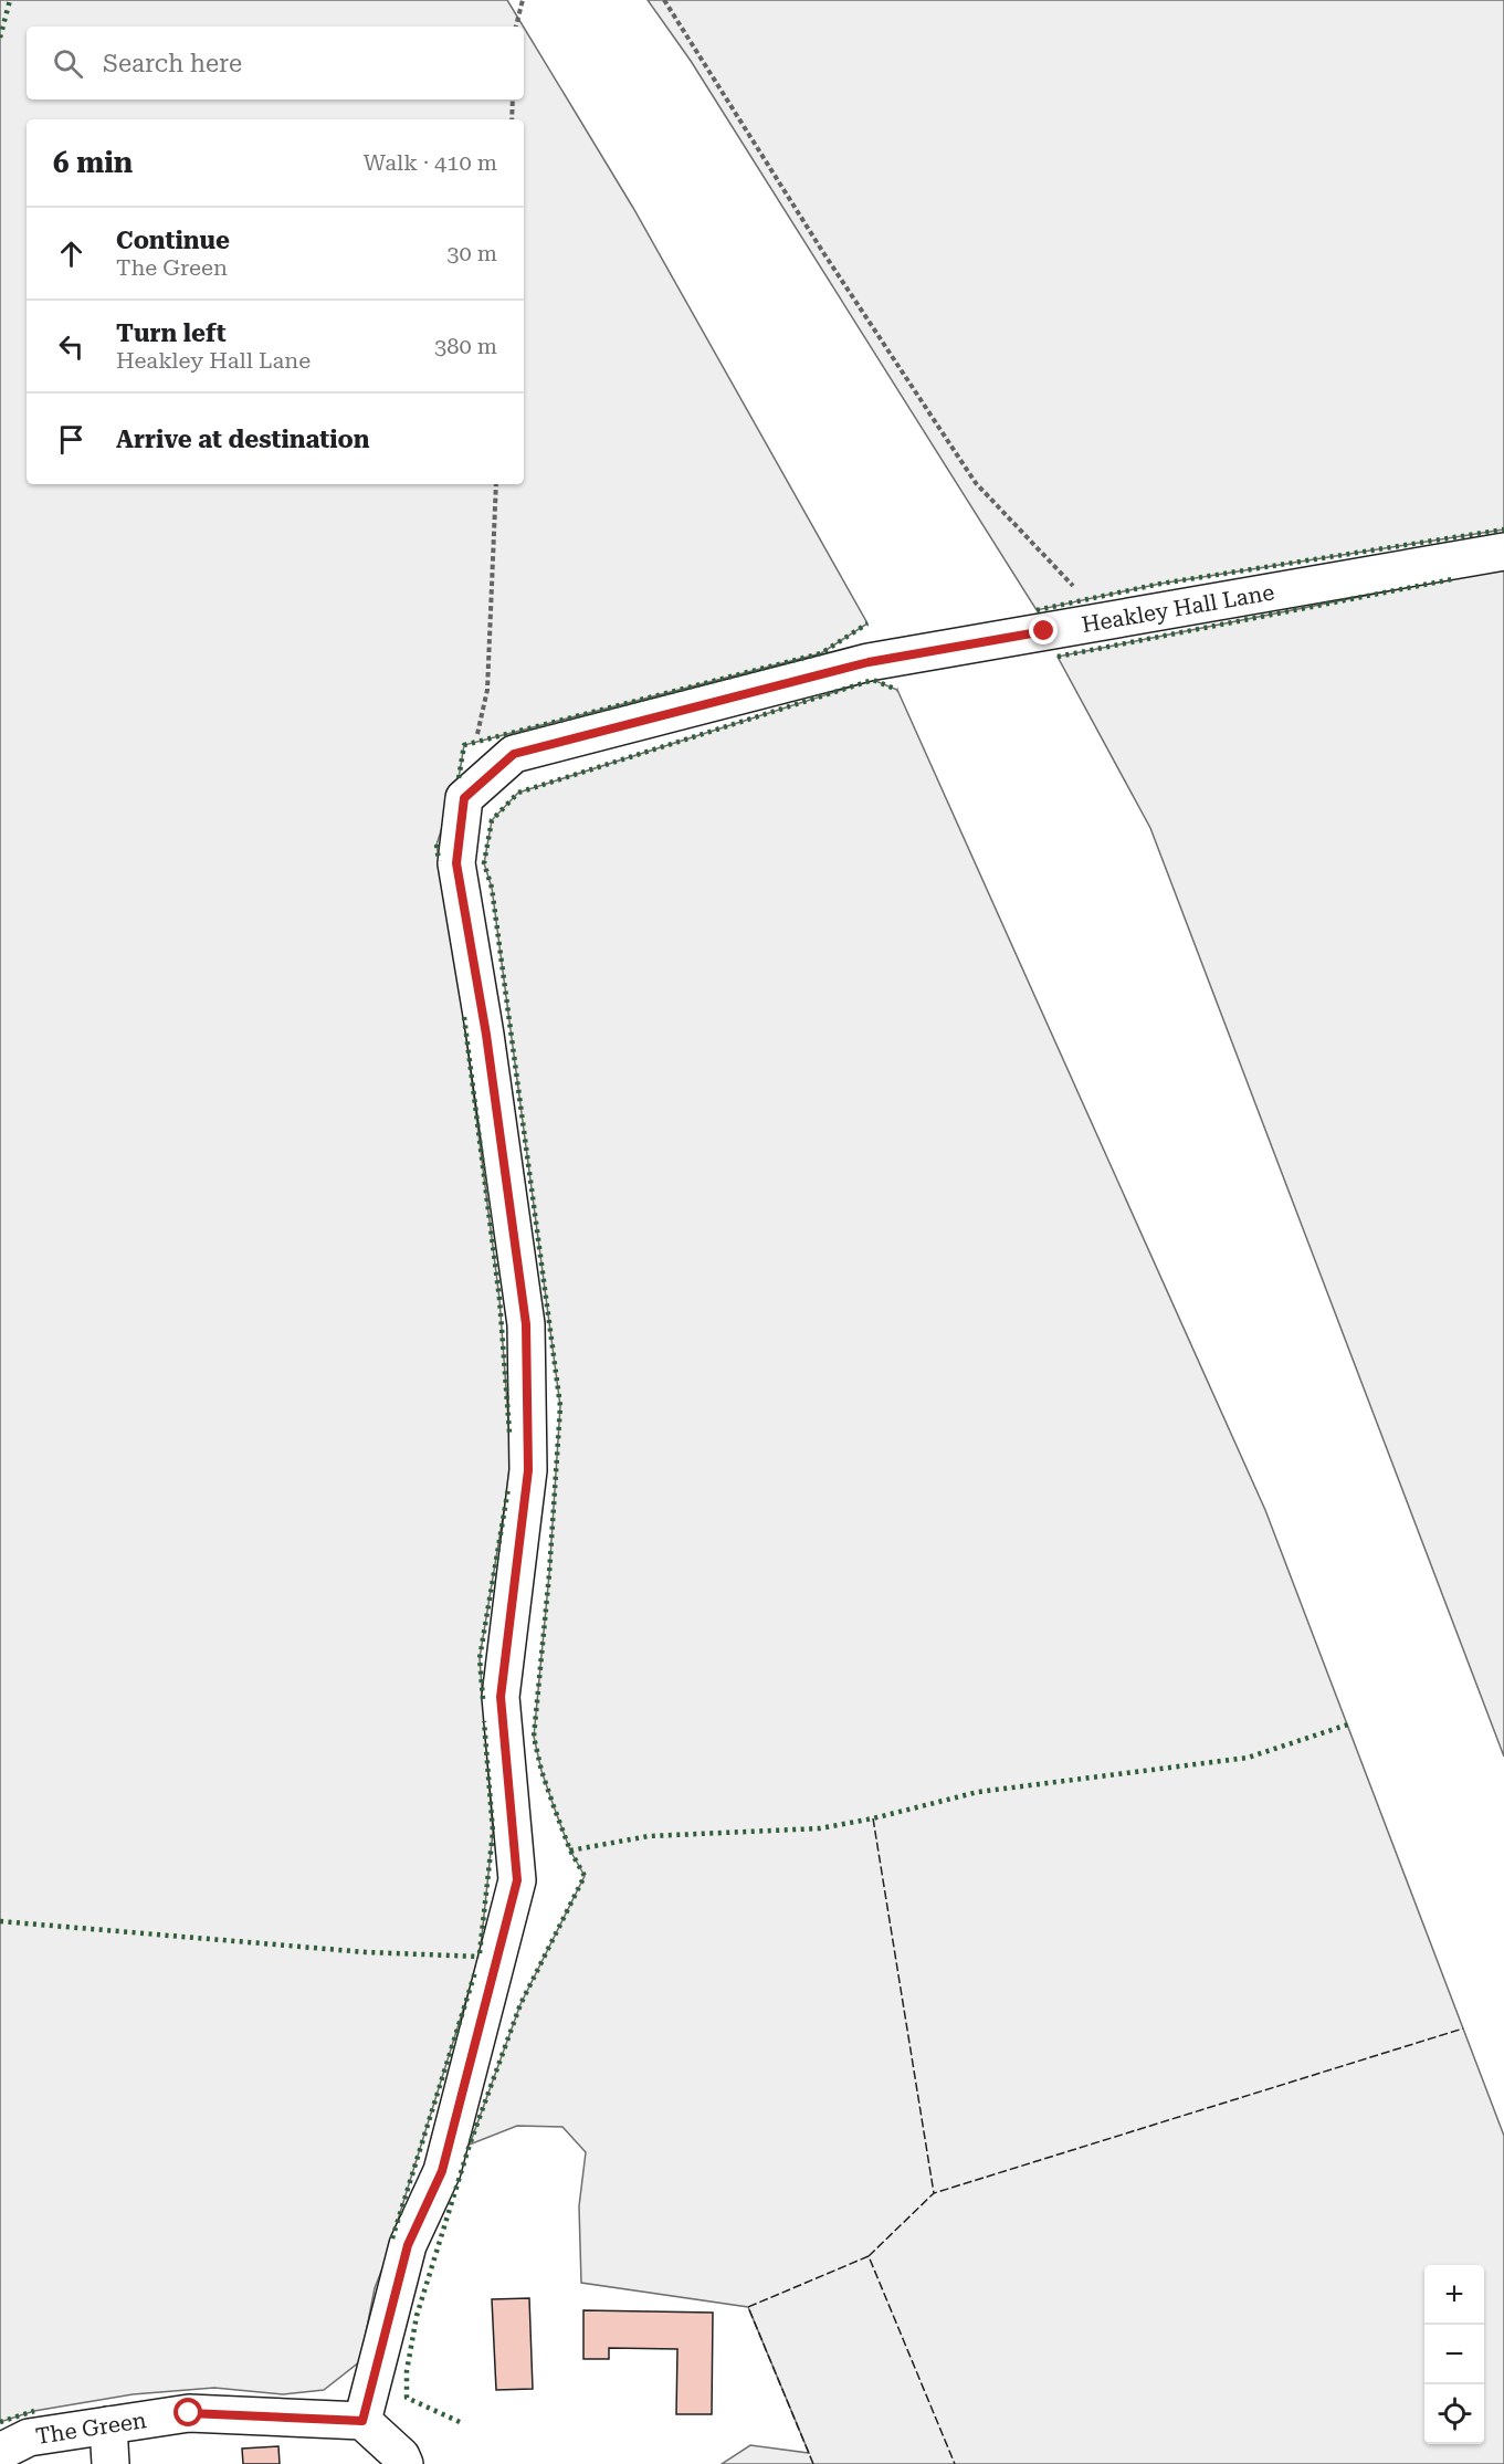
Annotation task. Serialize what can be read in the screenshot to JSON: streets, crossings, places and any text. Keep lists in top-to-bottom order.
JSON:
{
  "streets": {
    "street": ["Heakley Hall Lane", "The Green"]
  },
  "page": {
    "search": "Search here",
    "heading": ["6 min", "Walk · 410 m"],
    "list": [
      ["Continue", "The Green", "30 m"],
      ["Turn left", "Heakley Hall Lane", "380 m"],
      "Arrive at destination"
    ],
    "map_buttons": ["+", "−"]
  }
}
